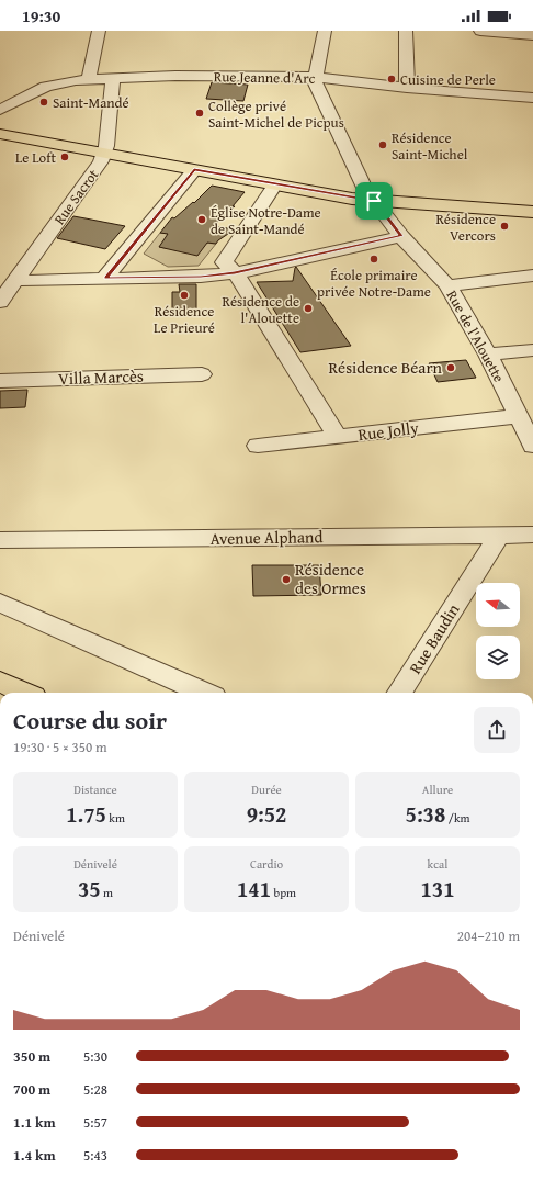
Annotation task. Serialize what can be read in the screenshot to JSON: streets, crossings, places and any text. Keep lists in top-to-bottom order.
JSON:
{
  "streets": {
    "street": [
      "Rue Jeanne d'Arc",
      "Rue Sacrot",
      "Rue de l'Alouette",
      "Villa Marcès",
      "Rue Jolly",
      "Avenue Alphand",
      "Rue Baudin"
    ]
  },
  "crossings": [
    ["Rue Jeanne d'Arc", "Rue Sacrot"],
    ["Rue Jeanne d'Arc", "Rue de l'Alouette"],
    ["Rue de l'Alouette", "Rue Jolly"],
    ["Avenue Alphand", "Rue Baudin"]
  ],
  "places": [
    "Cuisine de Perle",
    "Saint-Mandé",
    "Collège privé Saint-Michel de Picpus",
    "Résidence Saint-Michel",
    "Le Loft",
    "Église Notre-Dame de Saint-Mandé",
    "Résidence Vercors",
    "École primaire privée Notre-Dame",
    "Résidence Le Prieuré",
    "Résidence de l'Alouette",
    "Résidence Béarn",
    "Résidence des Ormes"
  ],
  "north": "left",
  "page": {
    "status": "19:30",
    "heading": ["Course du soir", "19:30 · 5 × 350 m"],
    "stats": [
      ["Distance", "1.75 km"],
      ["Durée", "9:52"],
      ["Allure", "5:38 /km"],
      ["Dénivelé", "35 m"],
      ["Cardio", "141 bpm"],
      ["kcal", "131"]
    ],
    "chart": ["Dénivelé", "204–210 m"],
    "list": [
      {
        "name": "350 m",
        "note": "5:30"
      },
      {
        "name": "700 m",
        "note": "5:28"
      },
      {
        "name": "1.1 km",
        "note": "5:57"
      },
      {
        "name": "1.4 km",
        "note": "5:43"
      }
    ]
  }
}
